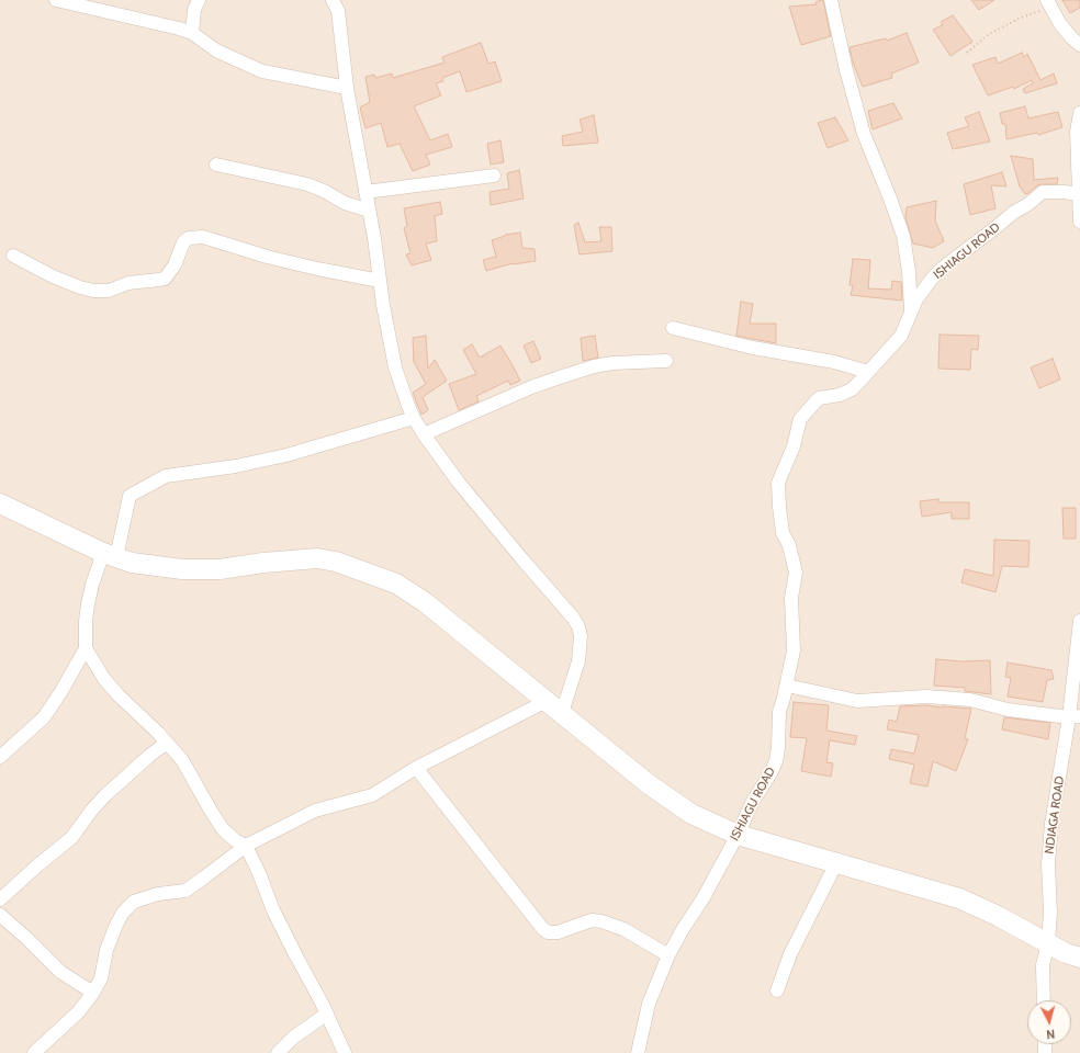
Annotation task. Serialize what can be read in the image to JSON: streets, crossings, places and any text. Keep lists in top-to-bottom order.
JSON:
{
  "streets": {
    "street": ["ISHIAGU ROAD", "NDIAGA ROAD"]
  },
  "north": "bottom"
}
